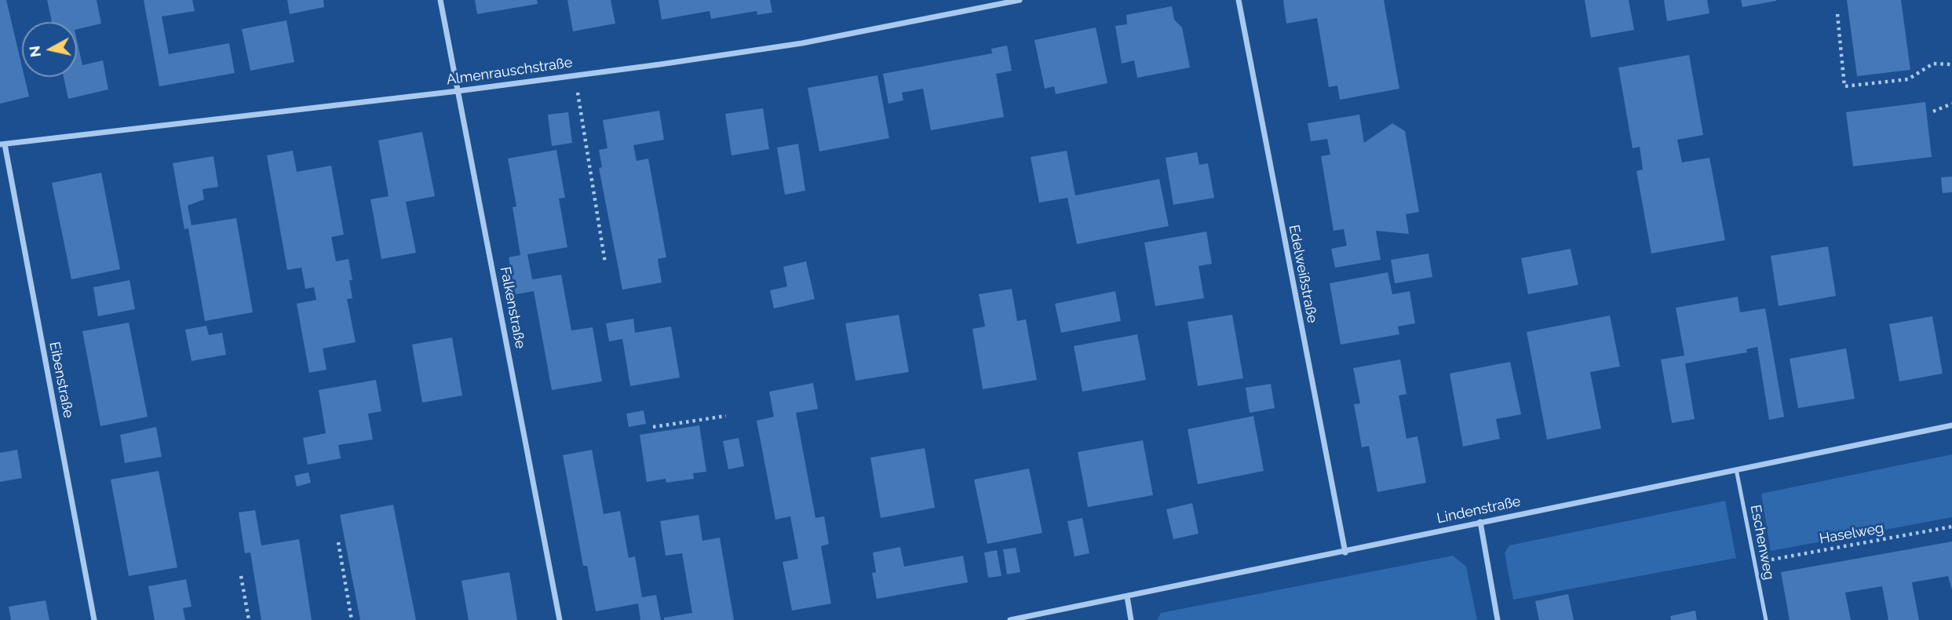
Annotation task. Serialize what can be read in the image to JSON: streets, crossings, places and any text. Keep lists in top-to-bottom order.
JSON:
{
  "streets": {
    "street": [
      "Almenrauschstraße",
      "Edelweißstraße",
      "Falkenstraße",
      "Eibenstraße",
      "Lindenstraße"
    ],
    "lane": ["Eschenweg"],
    "path": ["Haselweg"]
  },
  "crossings": [
    ["Almenrauschstraße", "Falkenstraße"],
    ["Almenrauschstraße", "Eibenstraße"],
    ["Edelweißstraße", "Lindenstraße"],
    ["Lindenstraße", "Eschenweg"],
    ["Haselweg", "Eschenweg"]
  ],
  "north": "left"
}
